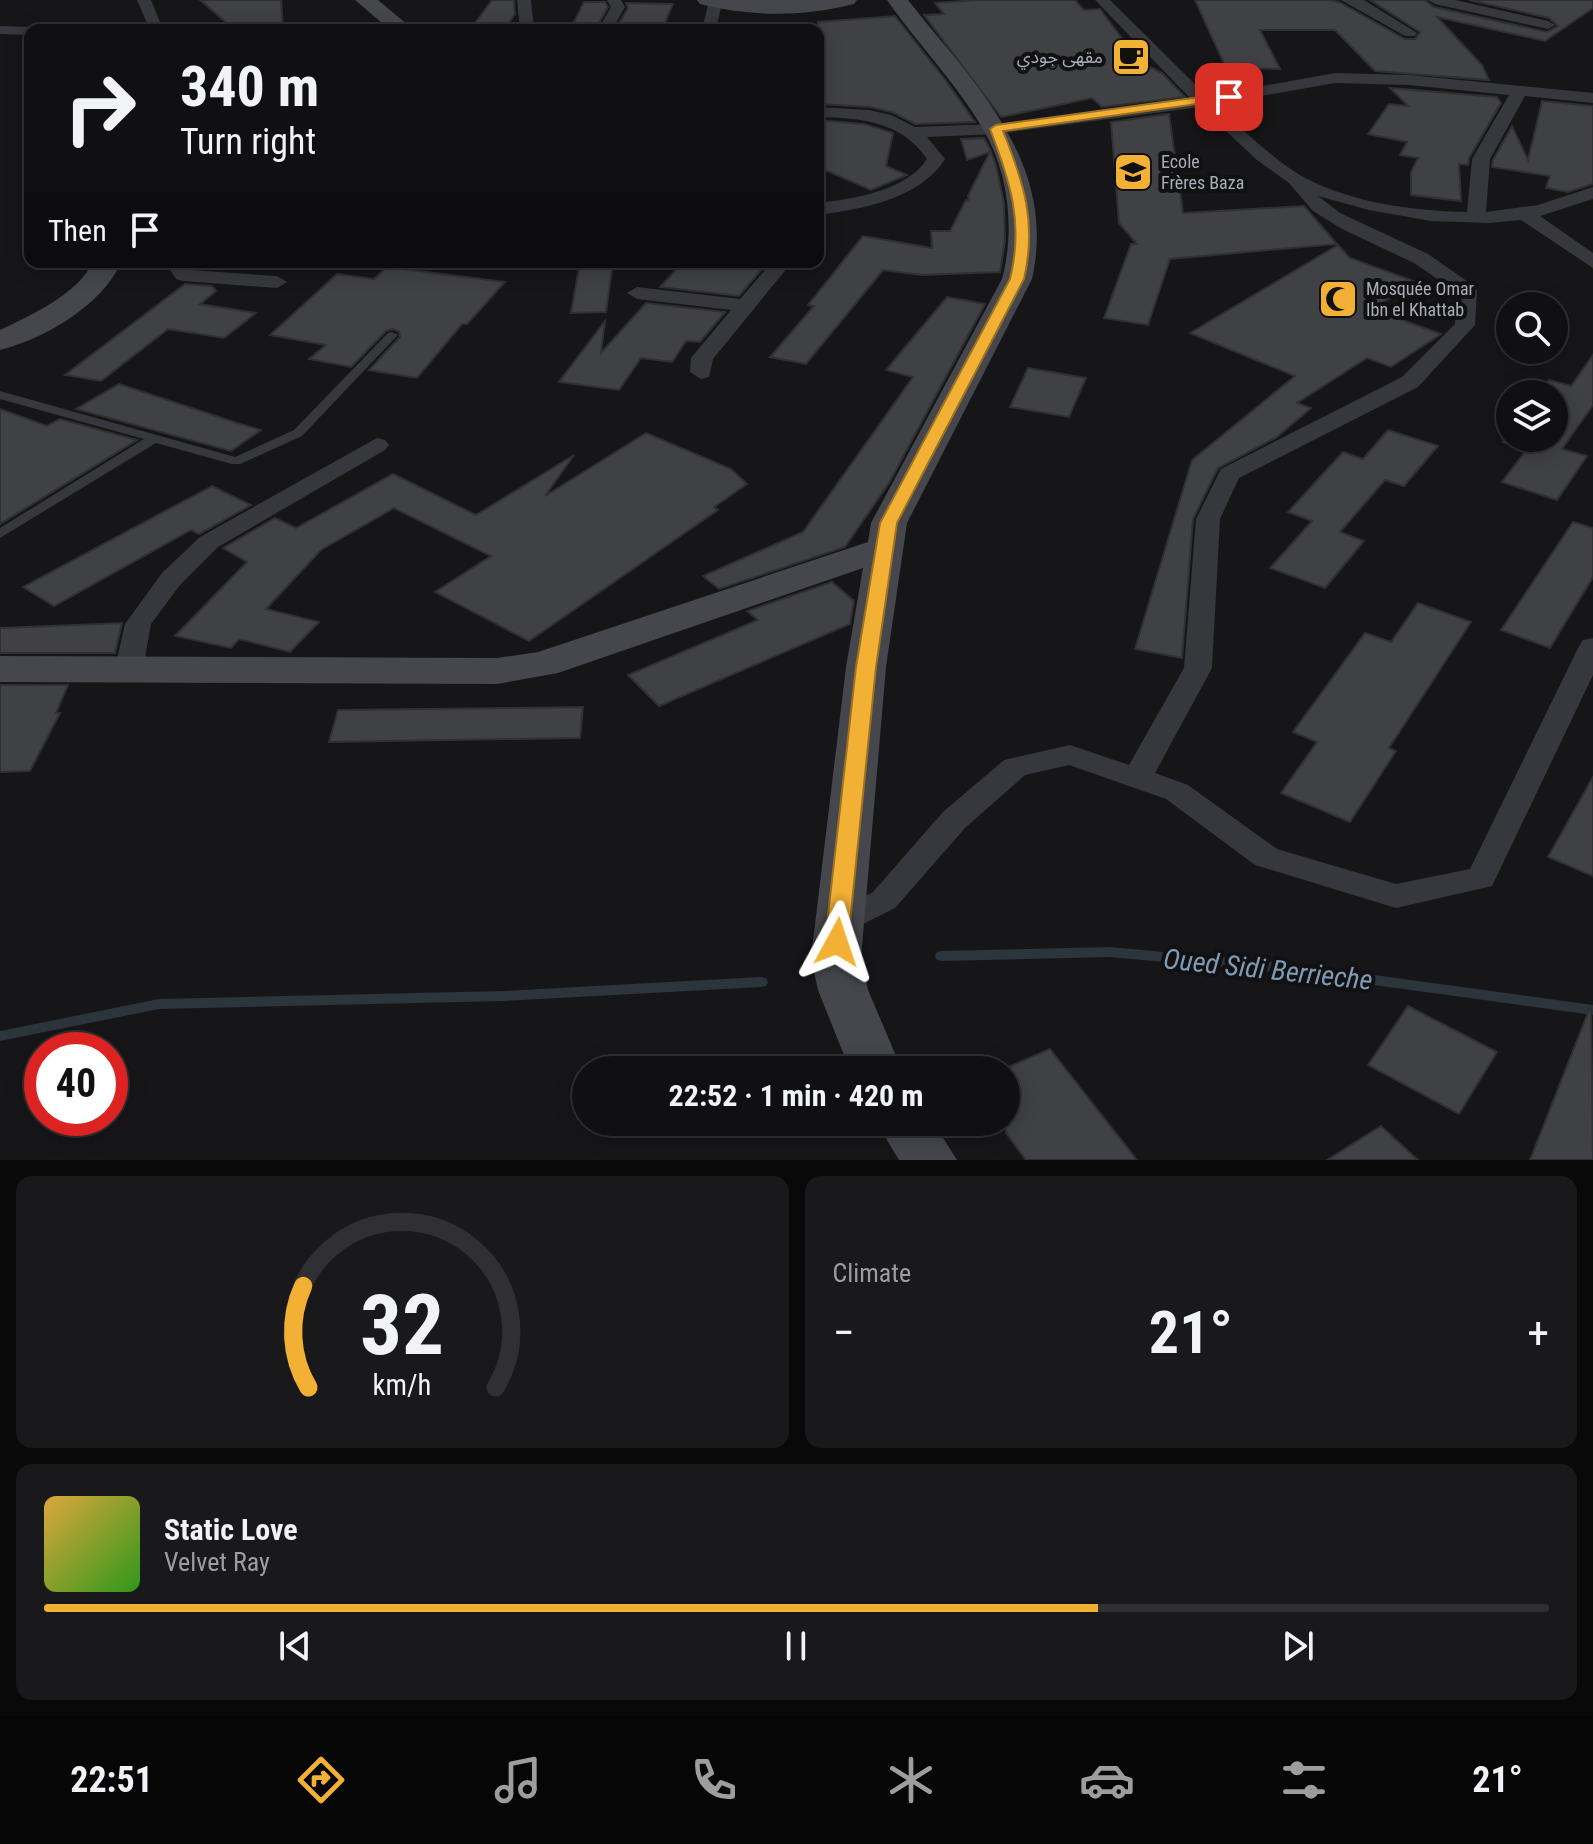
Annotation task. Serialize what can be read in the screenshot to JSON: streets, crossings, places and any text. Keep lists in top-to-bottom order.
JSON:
{
  "water": ["Oued Sidi Berrieche"],
  "places": {
    "cafe": ["مقهى جودي"],
    "school or university": ["Ecole Frères Baza"],
    "mosque": ["Mosquée Omar Ibn el Khattab"]
  },
  "page": {
    "turn": ["340 m", "Turn right"],
    "then": "Then",
    "limit": "40",
    "trip": "22:52 · 1 min · 420 m",
    "tile": "Climate",
    "heat": ["−", "21°", "+"],
    "song": ["Static Love", "Velvet Ray"],
    "tabs": ["22:51", "21°"],
    "gauge": ["32", "km/h"]
  }
}
